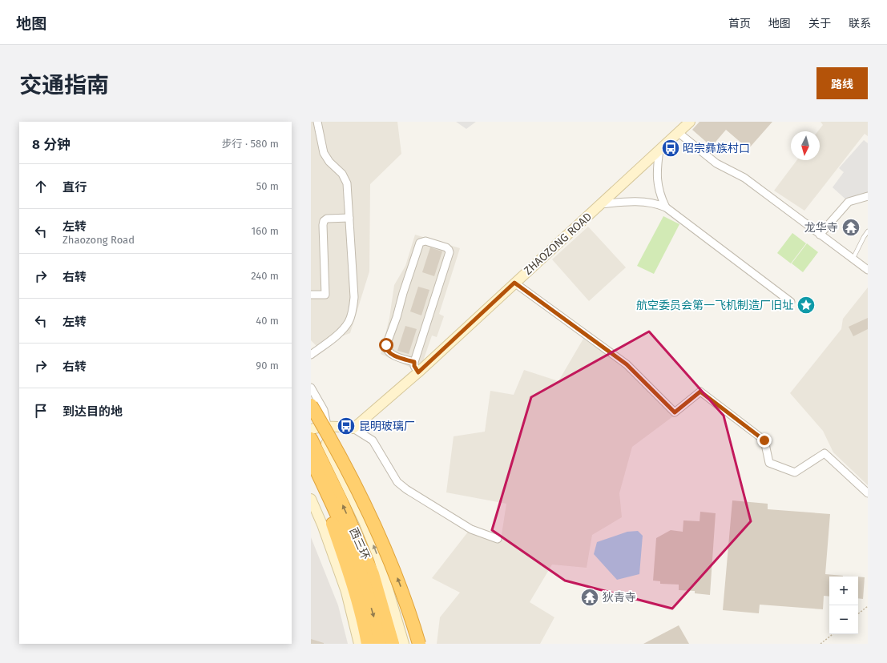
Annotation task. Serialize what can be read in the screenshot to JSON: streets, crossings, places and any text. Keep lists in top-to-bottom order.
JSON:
{
  "streets": {
    "highway": ["西三环"],
    "street": ["ZHAOZONG ROAD"]
  },
  "places": {
    "bus stop": ["昭宗彝族村口", "昆明玻璃厂"],
    "temple": ["龙华寺", "狄青寺"],
    "place": ["航空委员会第一飞机制造厂旧址"]
  },
  "north": "bottom",
  "page": {
    "header": "地图",
    "nav": [
      "首页",
      "地图",
      "关于",
      "联系"
    ],
    "title": "交通指南",
    "buttons": "路线",
    "heading": ["8 分钟", "步行 · 580 m"],
    "list": [
      ["直行", "50 m"],
      ["左转", "Zhaozong Road", "160 m"],
      ["右转", "240 m"],
      ["左转", "40 m"],
      ["右转", "90 m"],
      "到达目的地"
    ],
    "map_buttons": ["+", "−"]
  }
}
